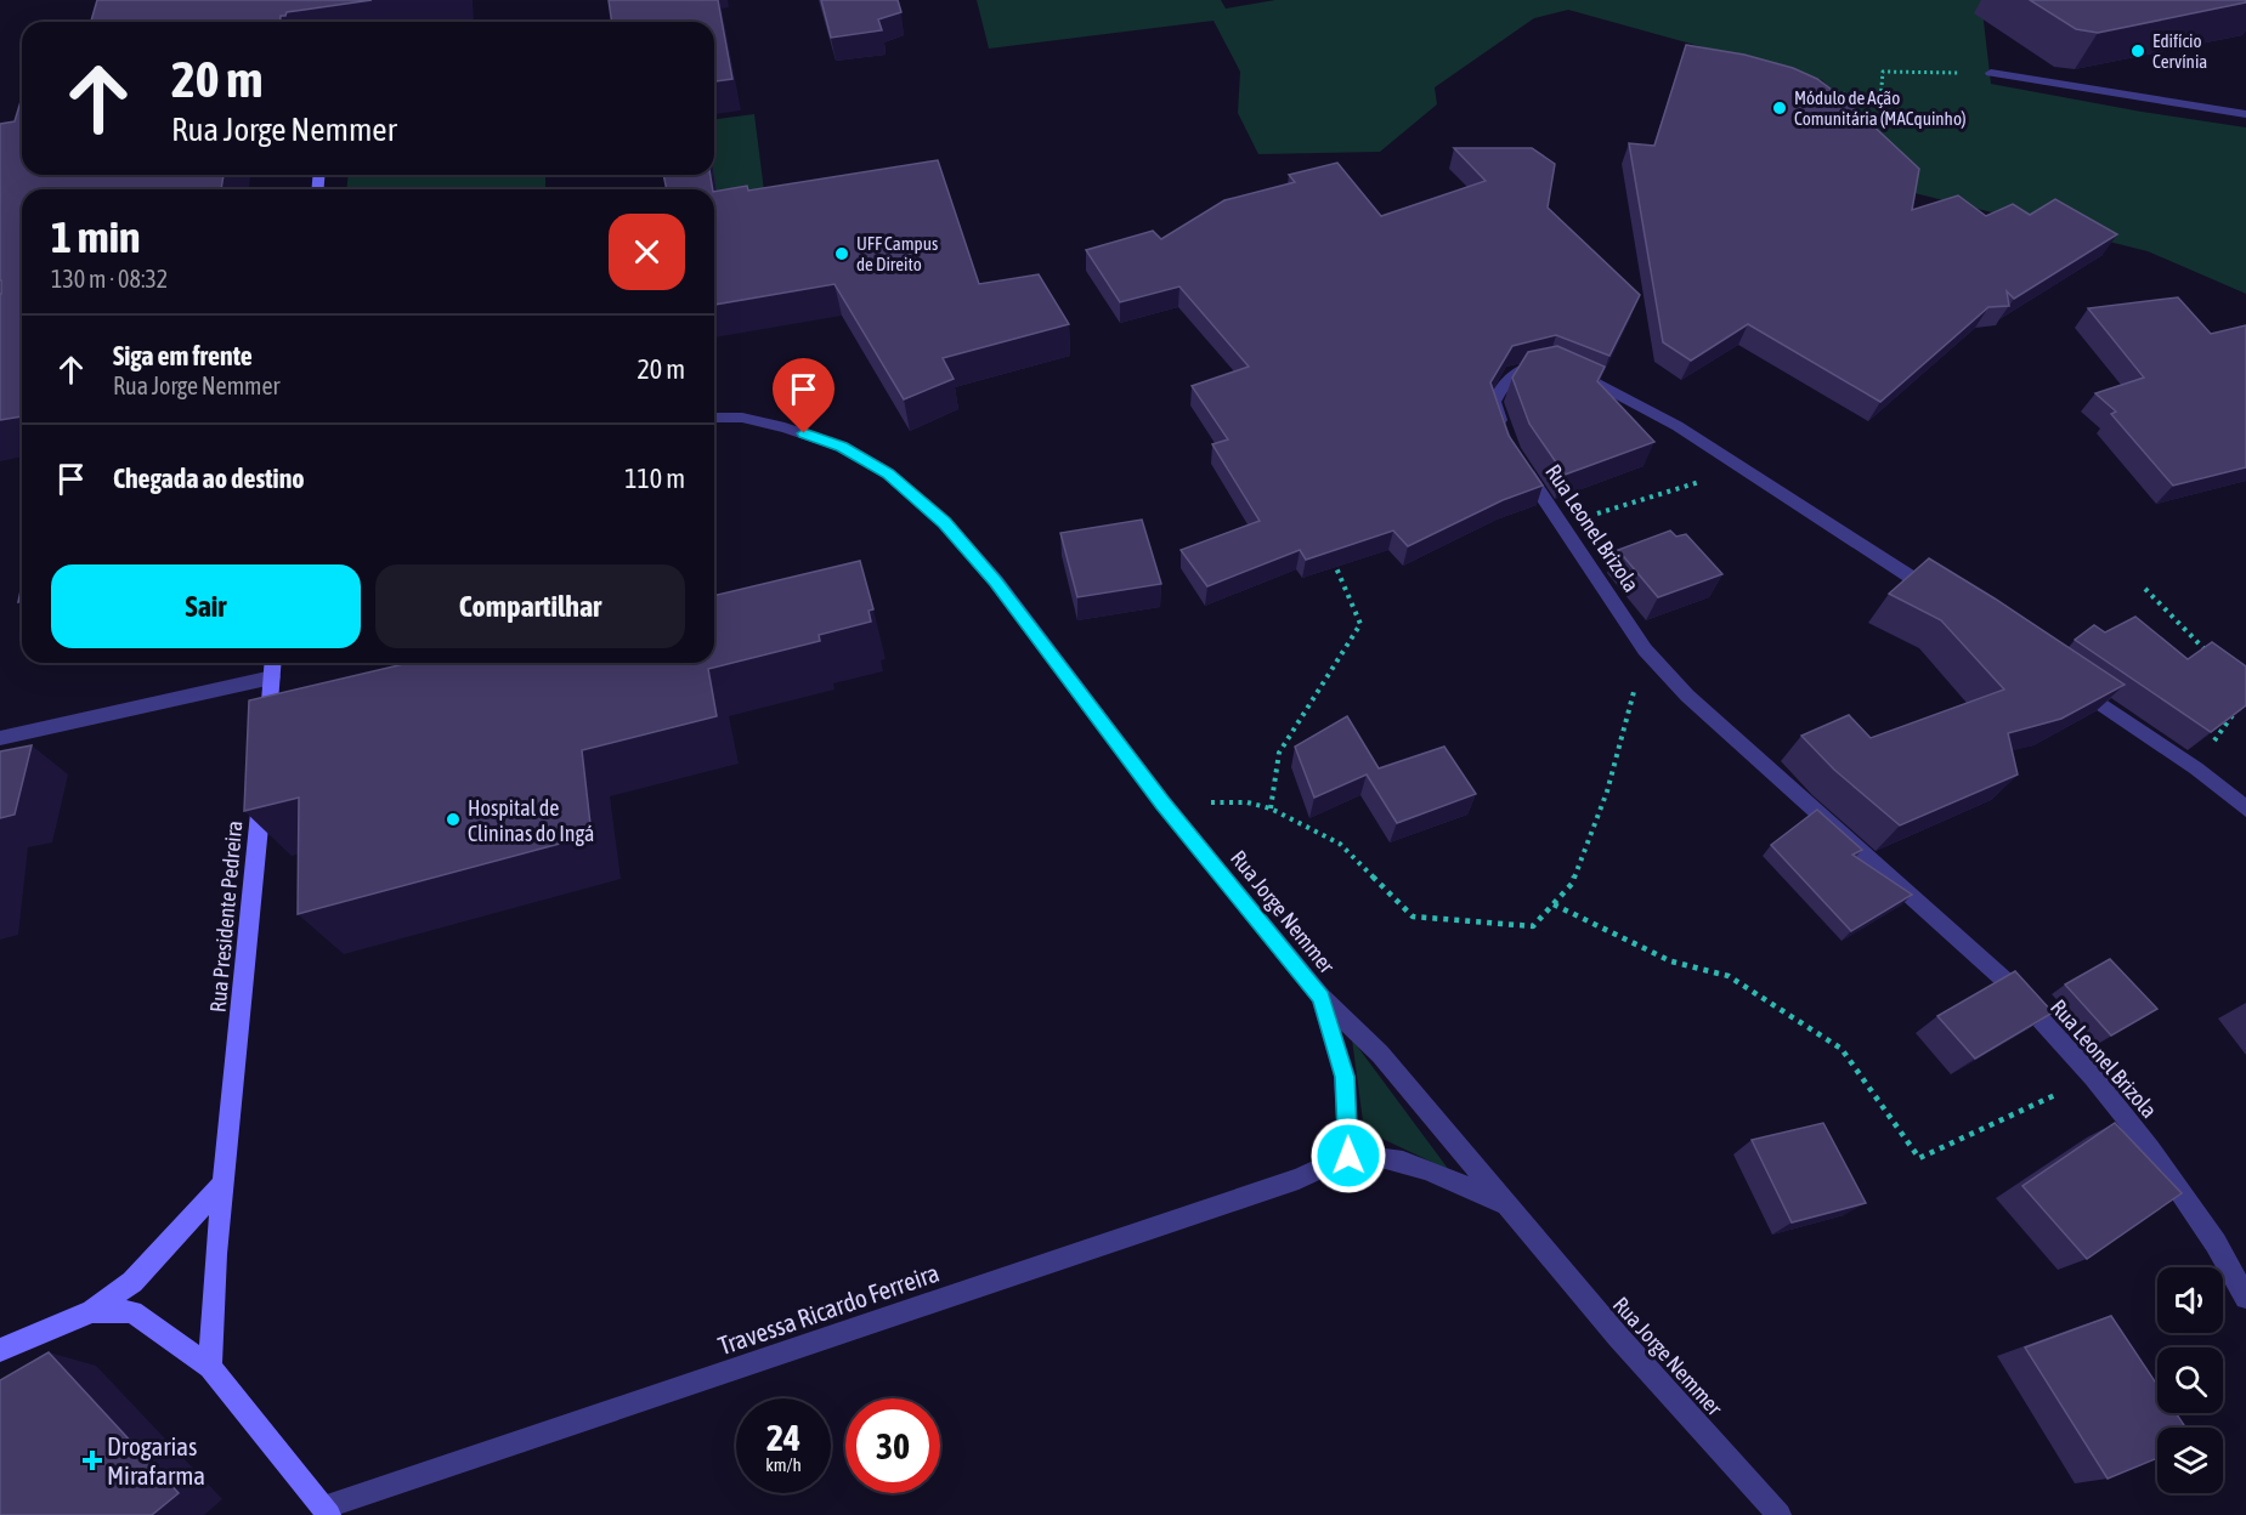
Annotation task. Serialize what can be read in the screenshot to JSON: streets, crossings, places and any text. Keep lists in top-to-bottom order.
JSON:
{
  "streets": {
    "street": [
      "Rua Leonel Brizola",
      "Rua Jorge Nemmer",
      "Rua Presidente Pedreira",
      "Travessa Ricardo Ferreira"
    ]
  },
  "crossings": [
    ["Rua Jorge Nemmer", "Travessa Ricardo Ferreira"]
  ],
  "places": {
    "other": [
      "Edifício Cervínia",
      "Módulo de Ação Comunitária (MACquinho)",
      "UFF Campus de Direito",
      "Hospital de Clininas do Ingá"
    ],
    "health": ["Drogarias Mirafarma"]
  },
  "page": {
    "turn": ["20 m", "Rua Jorge Nemmer"],
    "heading": ["1 min", "130 m · 08:32"],
    "list": [
      {
        "name": "Siga em frente",
        "note": "Rua Jorge Nemmer",
        "value": "20 m"
      },
      {
        "name": "Chegada ao destino",
        "value": "110 m"
      }
    ],
    "buttons": ["Sair", "Compartilhar"],
    "speed": "24 km/h",
    "limit": "30"
  }
}
